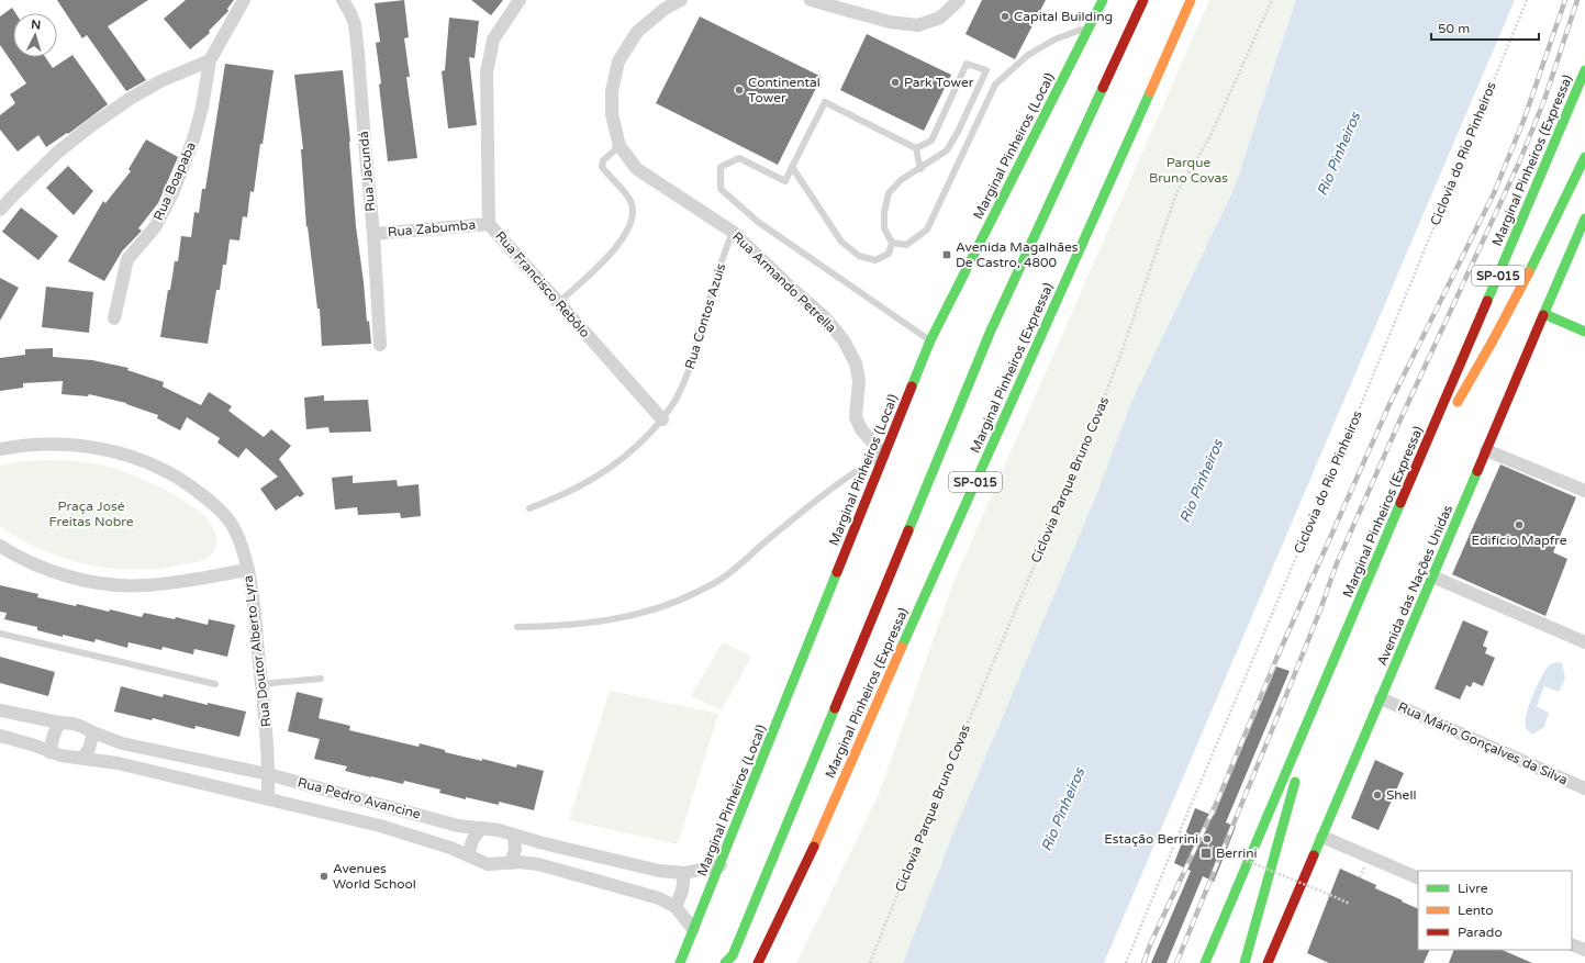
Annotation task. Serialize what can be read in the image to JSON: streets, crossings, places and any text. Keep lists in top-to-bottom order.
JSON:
{
  "streets": {
    "main road": [
      "Marginal Pinheiros (Local)",
      "Marginal Pinheiros (Expressa)",
      "SP-015",
      "Avenida das Nações Unidas"
    ],
    "street": [
      "Rua Jacundá",
      "Rua Boapaba",
      "Rua Zabumba",
      "Rua Armando Petrella",
      "Rua Francisco Rebôlo",
      "Rua Doutor Alberto Lyra",
      "Rua Mário Gonçalves da Silva",
      "Rua Pedro Avancine"
    ],
    "lane": ["Rua Contos Azuis"],
    "path": ["Ciclovia do Rio Pinheiros", "Ciclovia Parque Bruno Covas"]
  },
  "crossings": [
    ["Marginal Pinheiros (Local)", "Rua Armando Petrella"],
    ["Marginal Pinheiros (Local)", "Rua Pedro Avancine"],
    ["Rua Jacundá", "Rua Zabumba"],
    ["Rua Zabumba", "Rua Francisco Rebôlo"],
    ["Rua Armando Petrella", "Rua Contos Azuis"],
    ["Rua Francisco Rebôlo", "Rua Contos Azuis"],
    ["Avenida das Nações Unidas", "Rua Mário Gonçalves da Silva"],
    ["Rua Doutor Alberto Lyra", "Rua Pedro Avancine"]
  ],
  "water": ["Rio Pinheiros"],
  "parks": ["Parque Bruno Covas", "Praça José Freitas Nobre"],
  "places": {
    "other": [
      "Capital Building",
      "Park Tower",
      "Continental Tower",
      "Edifício Mapfre",
      "Shell",
      "Estação Berrini",
      "Avenues World School"
    ],
    "transit": ["Avenida Magalhães De Castro, 4800", "Berrini"]
  },
  "legend": ["Livre", "Lento", "Parado"],
  "scale_bar": "50 m",
  "north": "top"
}
